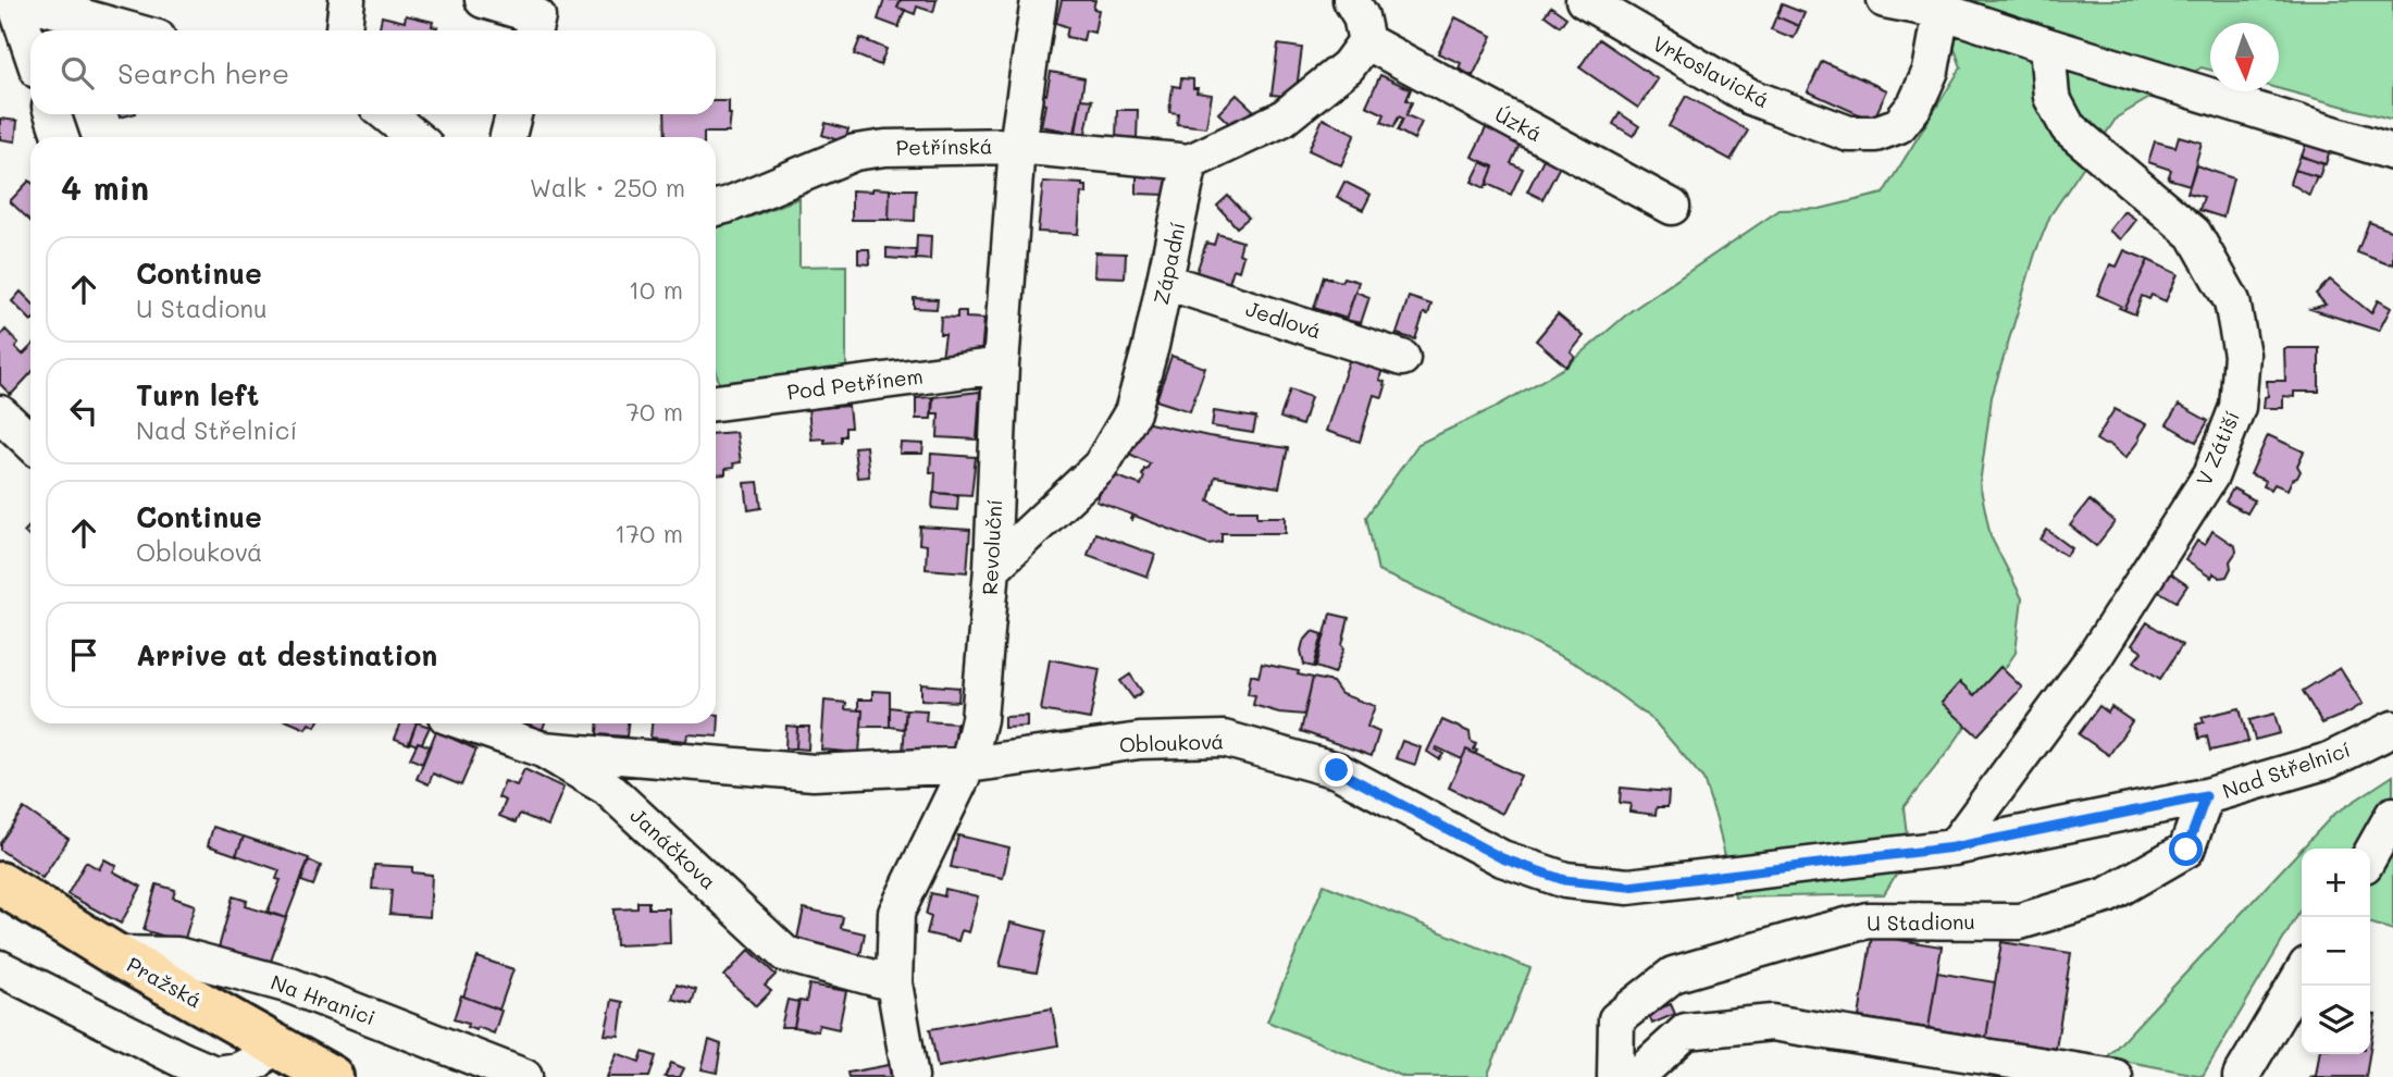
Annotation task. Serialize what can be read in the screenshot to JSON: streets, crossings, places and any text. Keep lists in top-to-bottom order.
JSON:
{
  "streets": {
    "main road": ["Pražská"],
    "street": [
      "Vrkoslavická",
      "Úzká",
      "Petřínská",
      "Západní",
      "Jedlová",
      "Pod Petřínem",
      "V Zátiší",
      "Revoluční",
      "Oblouková",
      "Nad Střelnicí",
      "Janáčkova",
      "U Stadionu",
      "Na Hranici"
    ]
  },
  "crossings": [
    ["Petřínská", "Západní"],
    ["Petřínská", "Revoluční"],
    ["Západní", "Jedlová"],
    ["Západní", "Revoluční"],
    ["Pod Petřínem", "Revoluční"],
    ["V Zátiší", "Oblouková"],
    ["V Zátiší", "Nad Střelnicí"],
    ["Revoluční", "Oblouková"],
    ["Revoluční", "Janáčkova"],
    ["Oblouková", "Nad Střelnicí"],
    ["Oblouková", "Janáčkova"],
    ["Nad Střelnicí", "U Stadionu"],
    ["Pražská", "Na Hranici"]
  ],
  "north": "bottom",
  "page": {
    "search": "Search here",
    "heading": ["4 min", "Walk · 250 m"],
    "list": [
      ["Continue", "U Stadionu", "10 m"],
      ["Turn left", "Nad Střelnicí", "70 m"],
      ["Continue", "Oblouková", "170 m"],
      "Arrive at destination"
    ],
    "map_buttons": ["+", "−"]
  }
}
